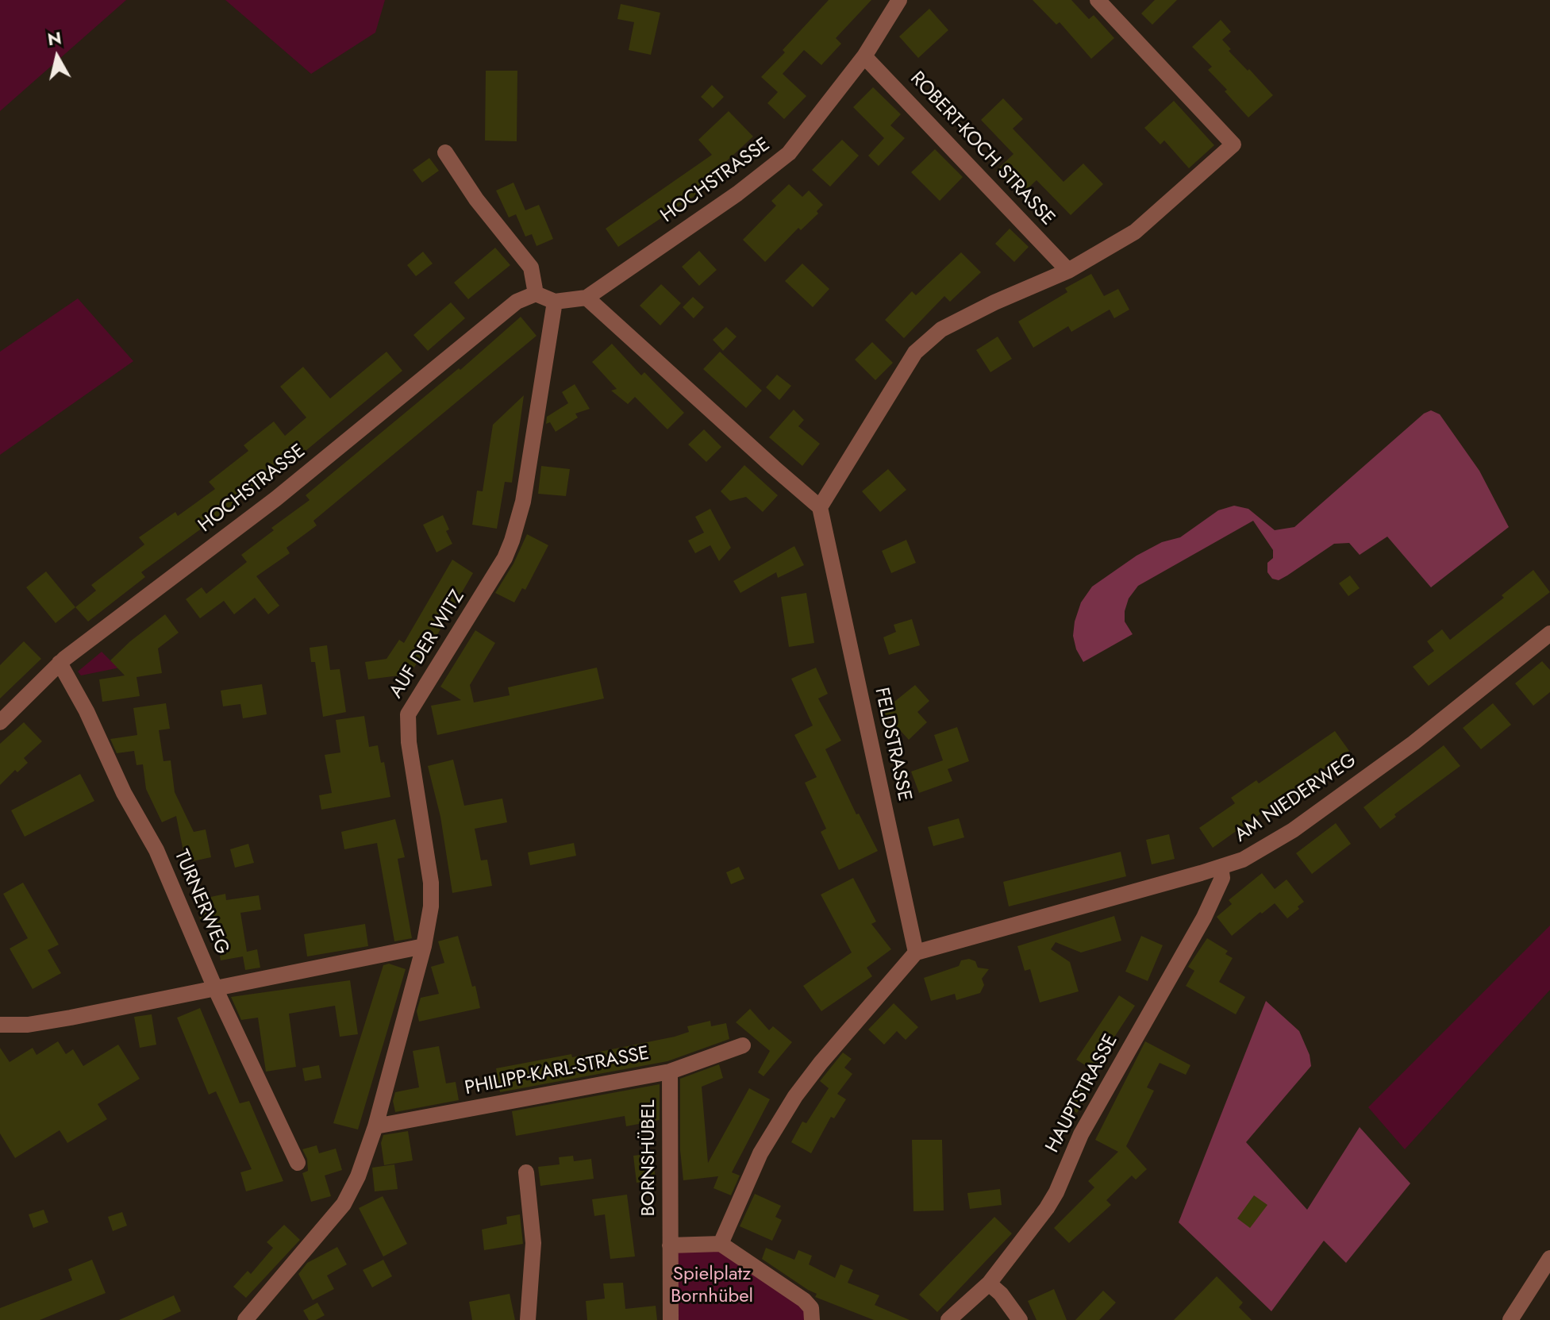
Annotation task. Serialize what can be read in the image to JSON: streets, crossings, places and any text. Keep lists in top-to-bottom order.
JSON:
{
  "streets": {
    "street": [
      "ROBERT-KOCH STRASSE",
      "HOCHSTRASSE",
      "AUF DER WITZ",
      "FELDSTRASSE",
      "AM NIEDERWEG",
      "TURNERWEG",
      "PHILIPP-KARL-STRASSE",
      "HAUPTSTRASSE",
      "BORNSHÜBEL"
    ]
  },
  "crossings": [
    ["ROBERT-KOCH STRASSE", "HOCHSTRASSE"],
    ["HOCHSTRASSE", "AUF DER WITZ"],
    ["HOCHSTRASSE", "TURNERWEG"],
    ["AUF DER WITZ", "PHILIPP-KARL-STRASSE"],
    ["FELDSTRASSE", "AM NIEDERWEG"],
    ["AM NIEDERWEG", "HAUPTSTRASSE"],
    ["PHILIPP-KARL-STRASSE", "BORNSHÜBEL"]
  ],
  "parks": ["Spielplatz Bornhübel"],
  "north": "top"
}
